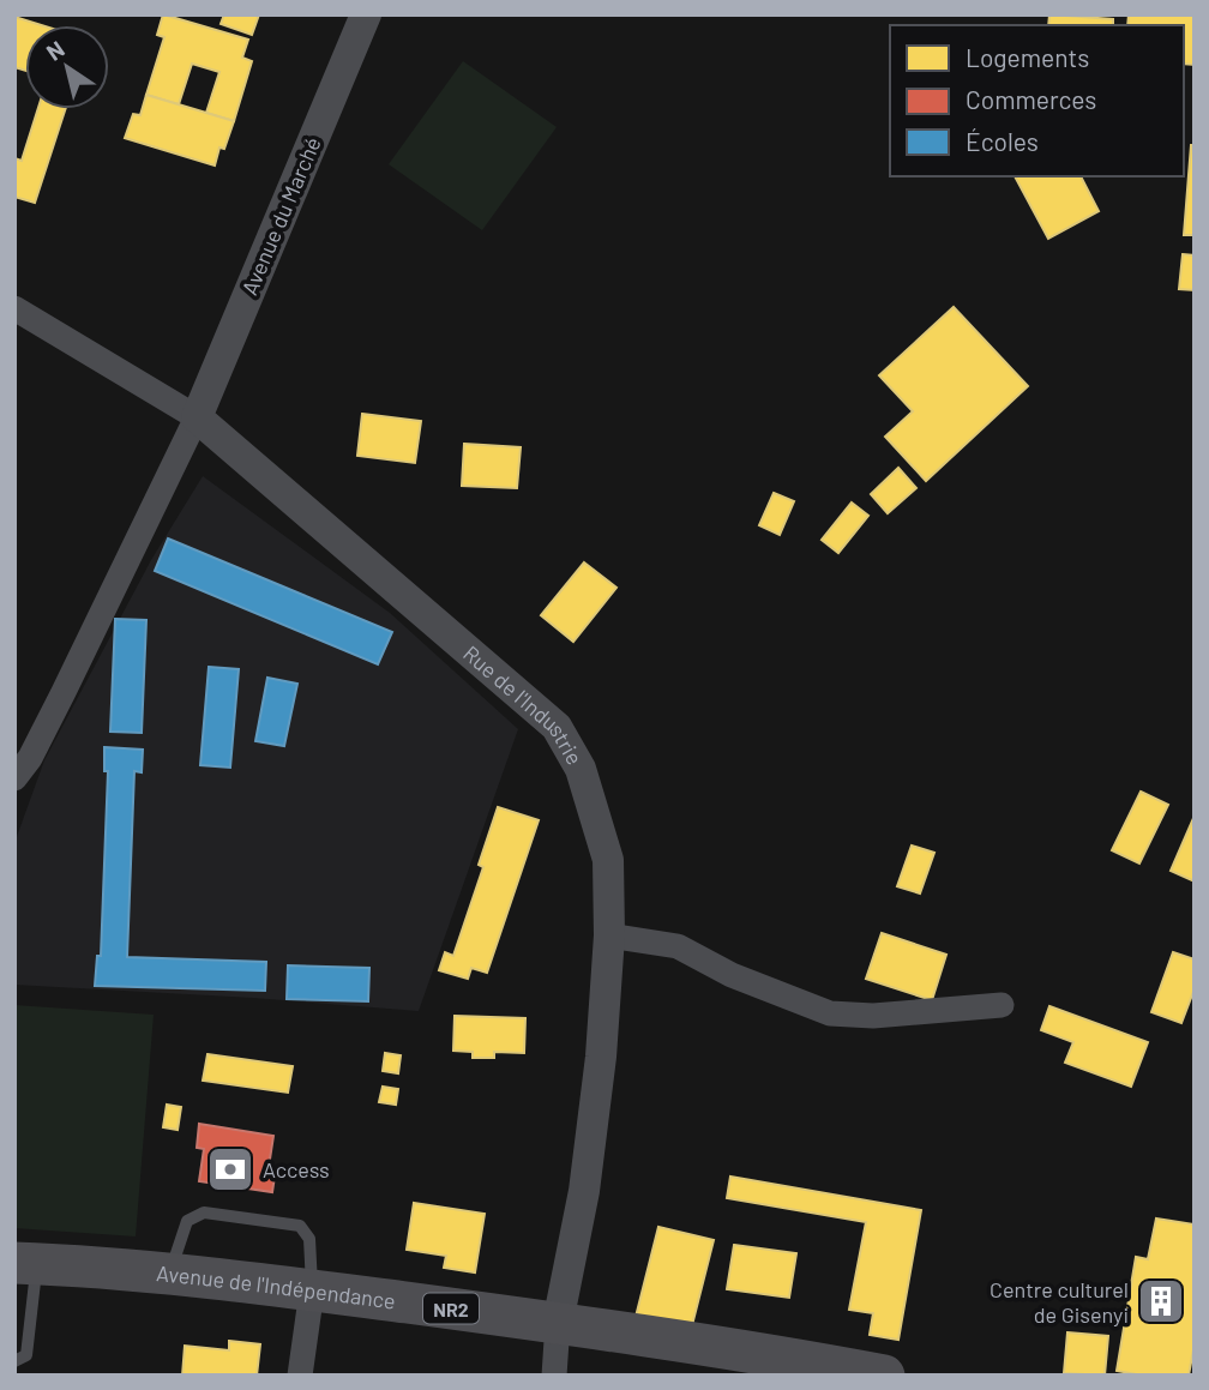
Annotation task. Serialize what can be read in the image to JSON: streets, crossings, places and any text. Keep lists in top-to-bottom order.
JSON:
{
  "streets": {
    "highway": ["Avenue de l'Indépendance", "NR2"],
    "street": ["Avenue du Marché", "Rue de l'Industrie"]
  },
  "crossings": [
    ["Avenue du Marché", "Rue de l'Industrie"],
    ["Rue de l'Industrie", "Avenue de l'Indépendance"]
  ],
  "places": {
    "bank": ["Access"],
    "building": ["Centre culturel de Gisenyi"]
  },
  "legend": ["Logements", "Commerces", "Écoles"],
  "north": "top left"
}
